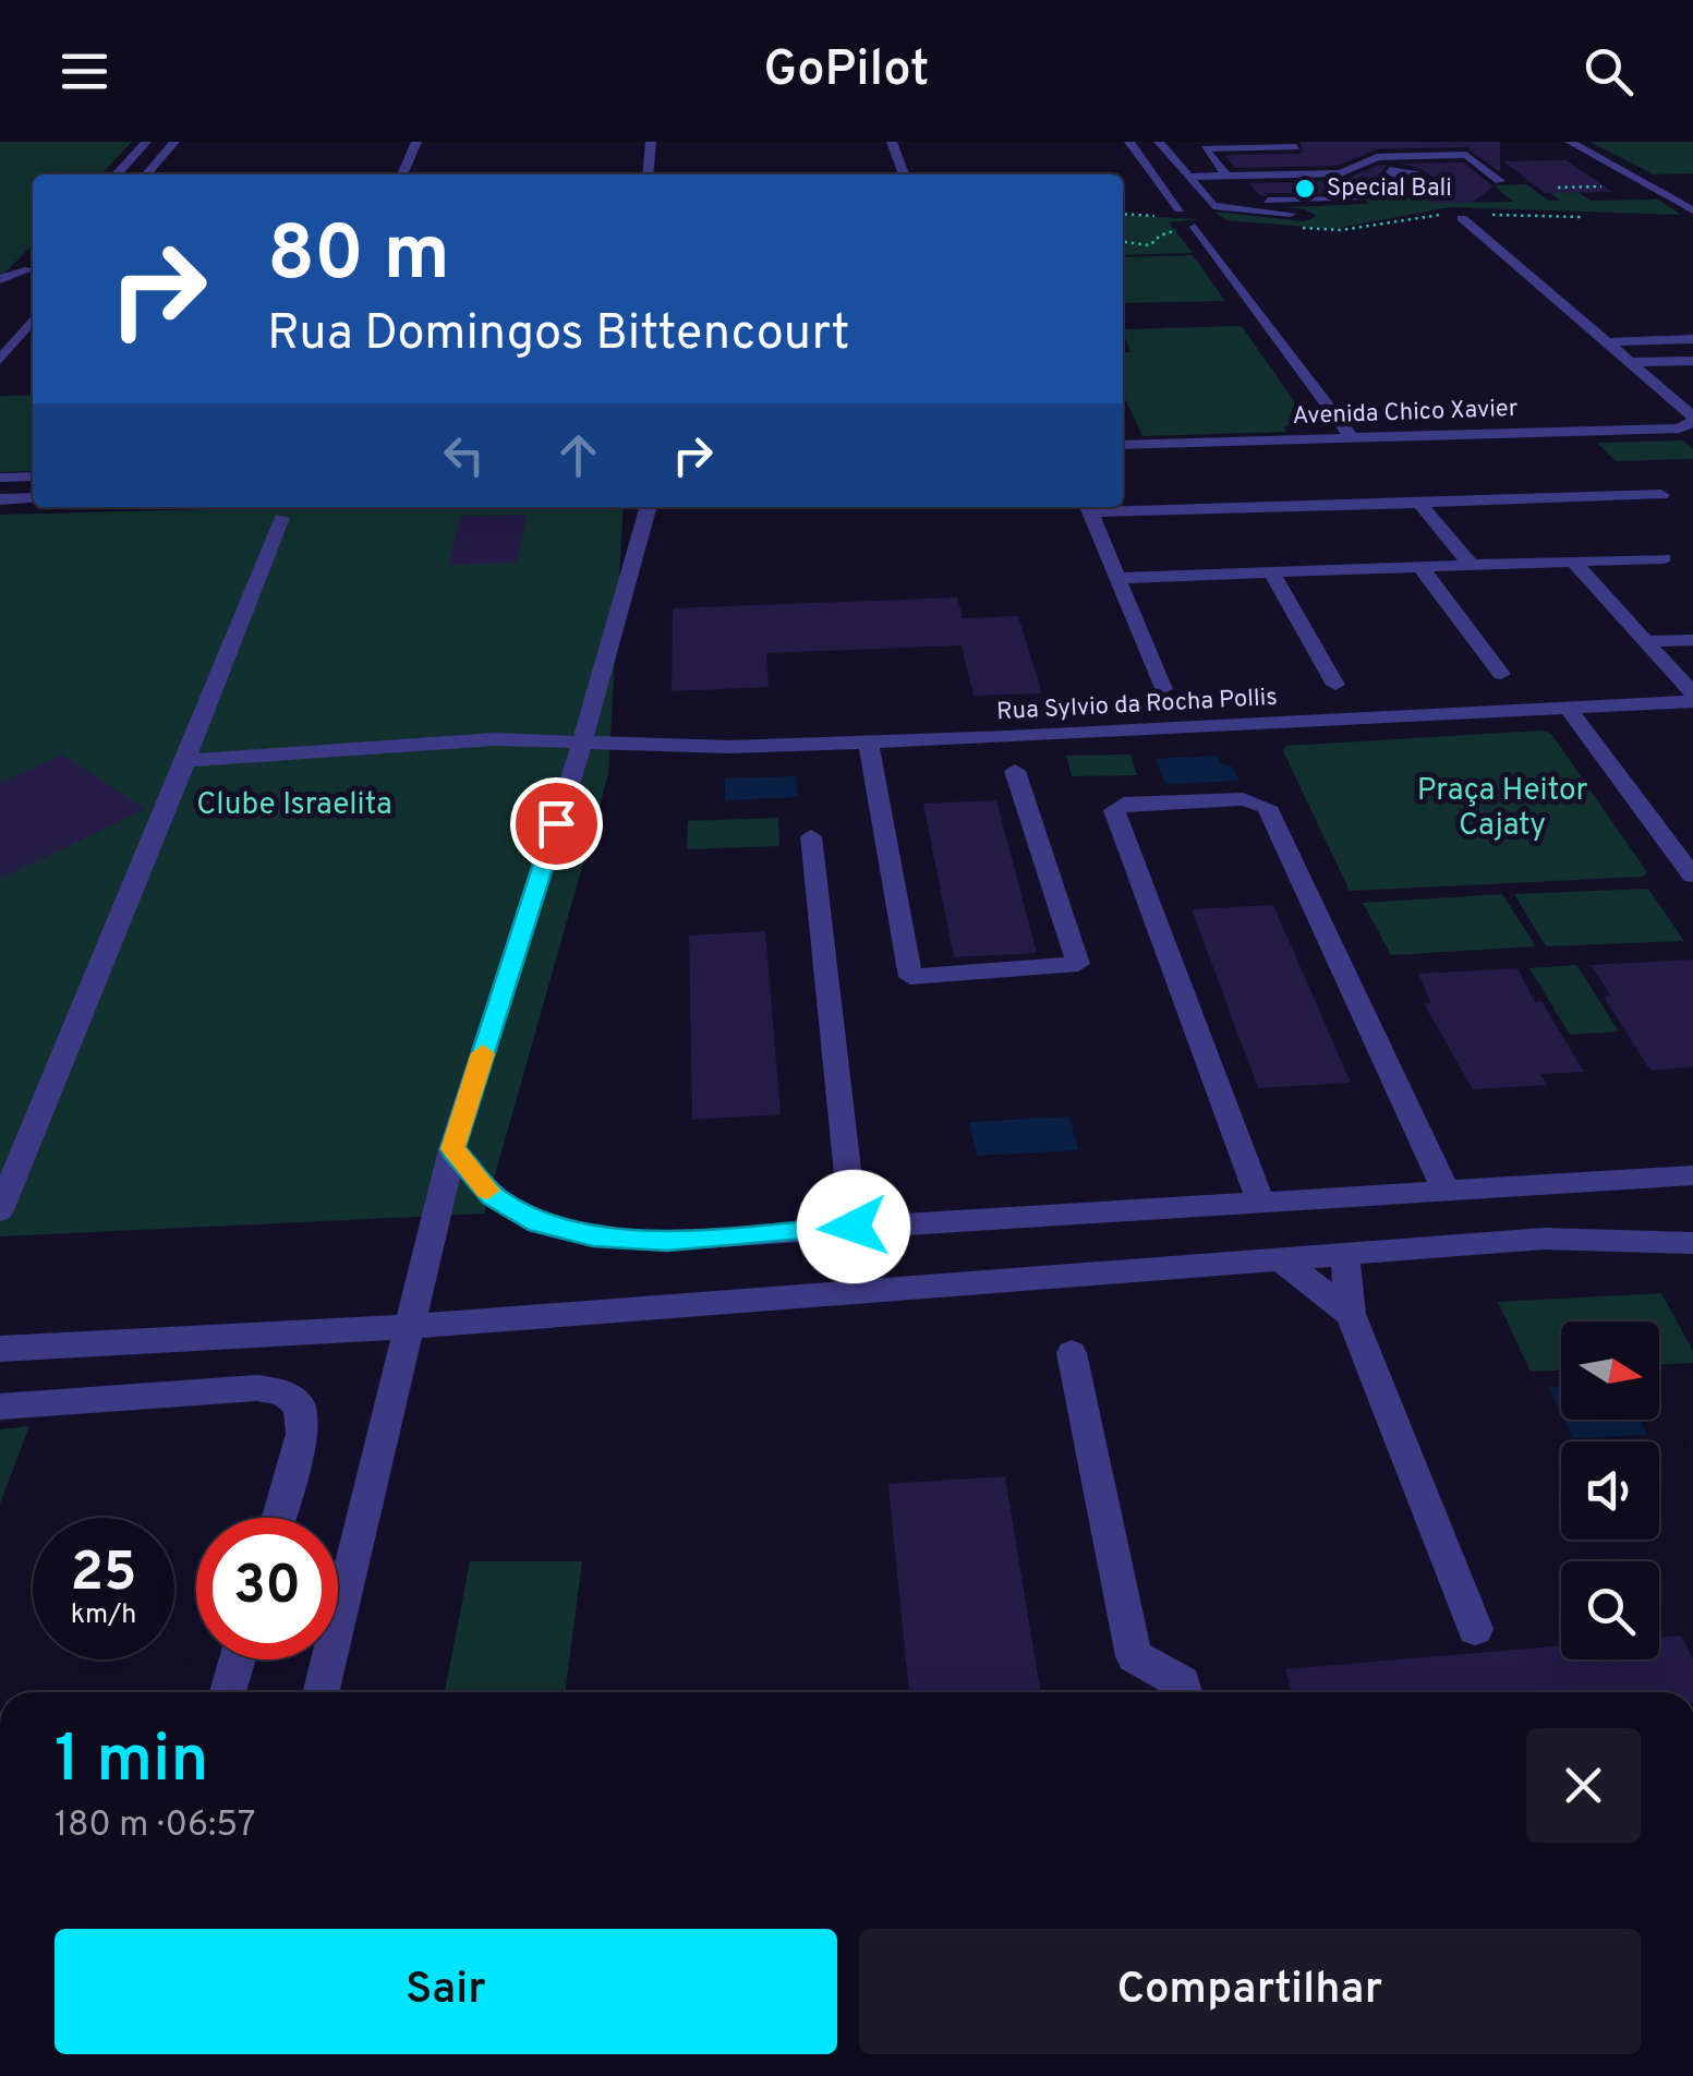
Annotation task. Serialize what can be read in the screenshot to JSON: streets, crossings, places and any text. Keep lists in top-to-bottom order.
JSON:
{
  "streets": {
    "street": ["Avenida Chico Xavier", "Rua Sylvio da Rocha Pollis"]
  },
  "parks": ["Praça Heitor Cajaty", "Clube Israelita"],
  "places": ["Special Bali"],
  "north": "right",
  "page": {
    "header": "GoPilot",
    "turn": ["80 m", "Rua Domingos Bittencourt"],
    "speed": "25 km/h",
    "limit": "30",
    "heading": ["1 min", "180 m · 06:57"],
    "buttons": ["Sair", "Compartilhar"]
  }
}
